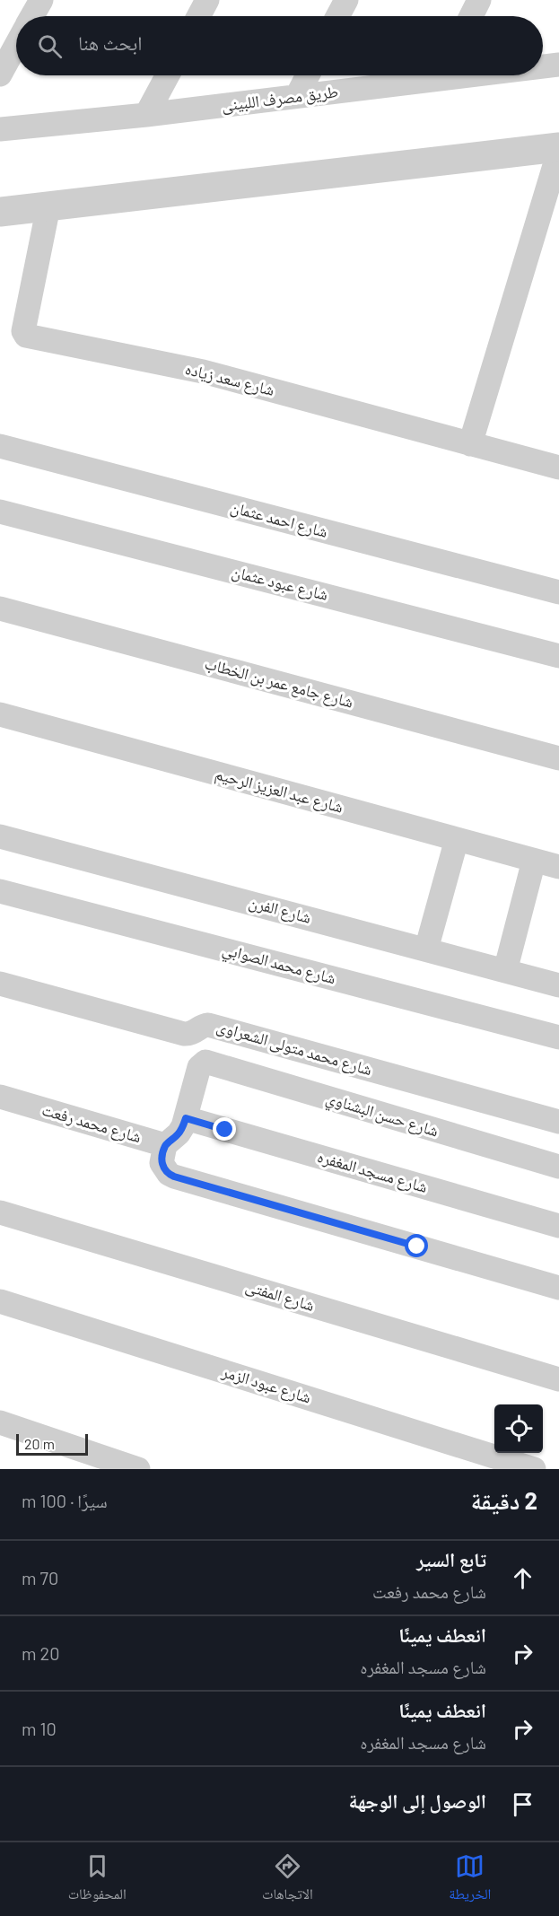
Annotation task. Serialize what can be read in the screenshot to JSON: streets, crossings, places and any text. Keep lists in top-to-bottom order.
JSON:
{
  "streets": {
    "street": [
      "طريق مصرف اللبينى",
      "شارع سعد زياده",
      "شارع احمد عثمان",
      "شارع عبود عثمان",
      "شارع جامع عمر بن الخطاب",
      "شارع عبد العزيز الرحيم",
      "شارع الفرن",
      "شارع محمد الصوابي",
      "شارع محمد متولى الشعراوى",
      "شارع حسن البشناوي",
      "شارع محمد رفعت",
      "شارع مسجد المغفره",
      "شارع المفتى",
      "شارع عبود الزمر"
    ]
  },
  "crossings": [
    ["شارع حسن البشناوي", "شارع مسجد المغفره"]
  ],
  "scale_bar": "20 m",
  "page": {
    "search": "ابحث هنا",
    "scale": "20 m",
    "heading": ["2 دقيقة", "سيرًا · 100 m"],
    "list": [
      ["تابع السير", "شارع محمد رفعت", "70 m"],
      ["انعطف يمينًا", "شارع مسجد المغفره", "20 m"],
      ["انعطف يمينًا", "شارع مسجد المغفره", "10 m"],
      "الوصول إلى الوجهة"
    ],
    "nav": ["الخريطة", "الاتجاهات", "المحفوظات"]
  }
}
